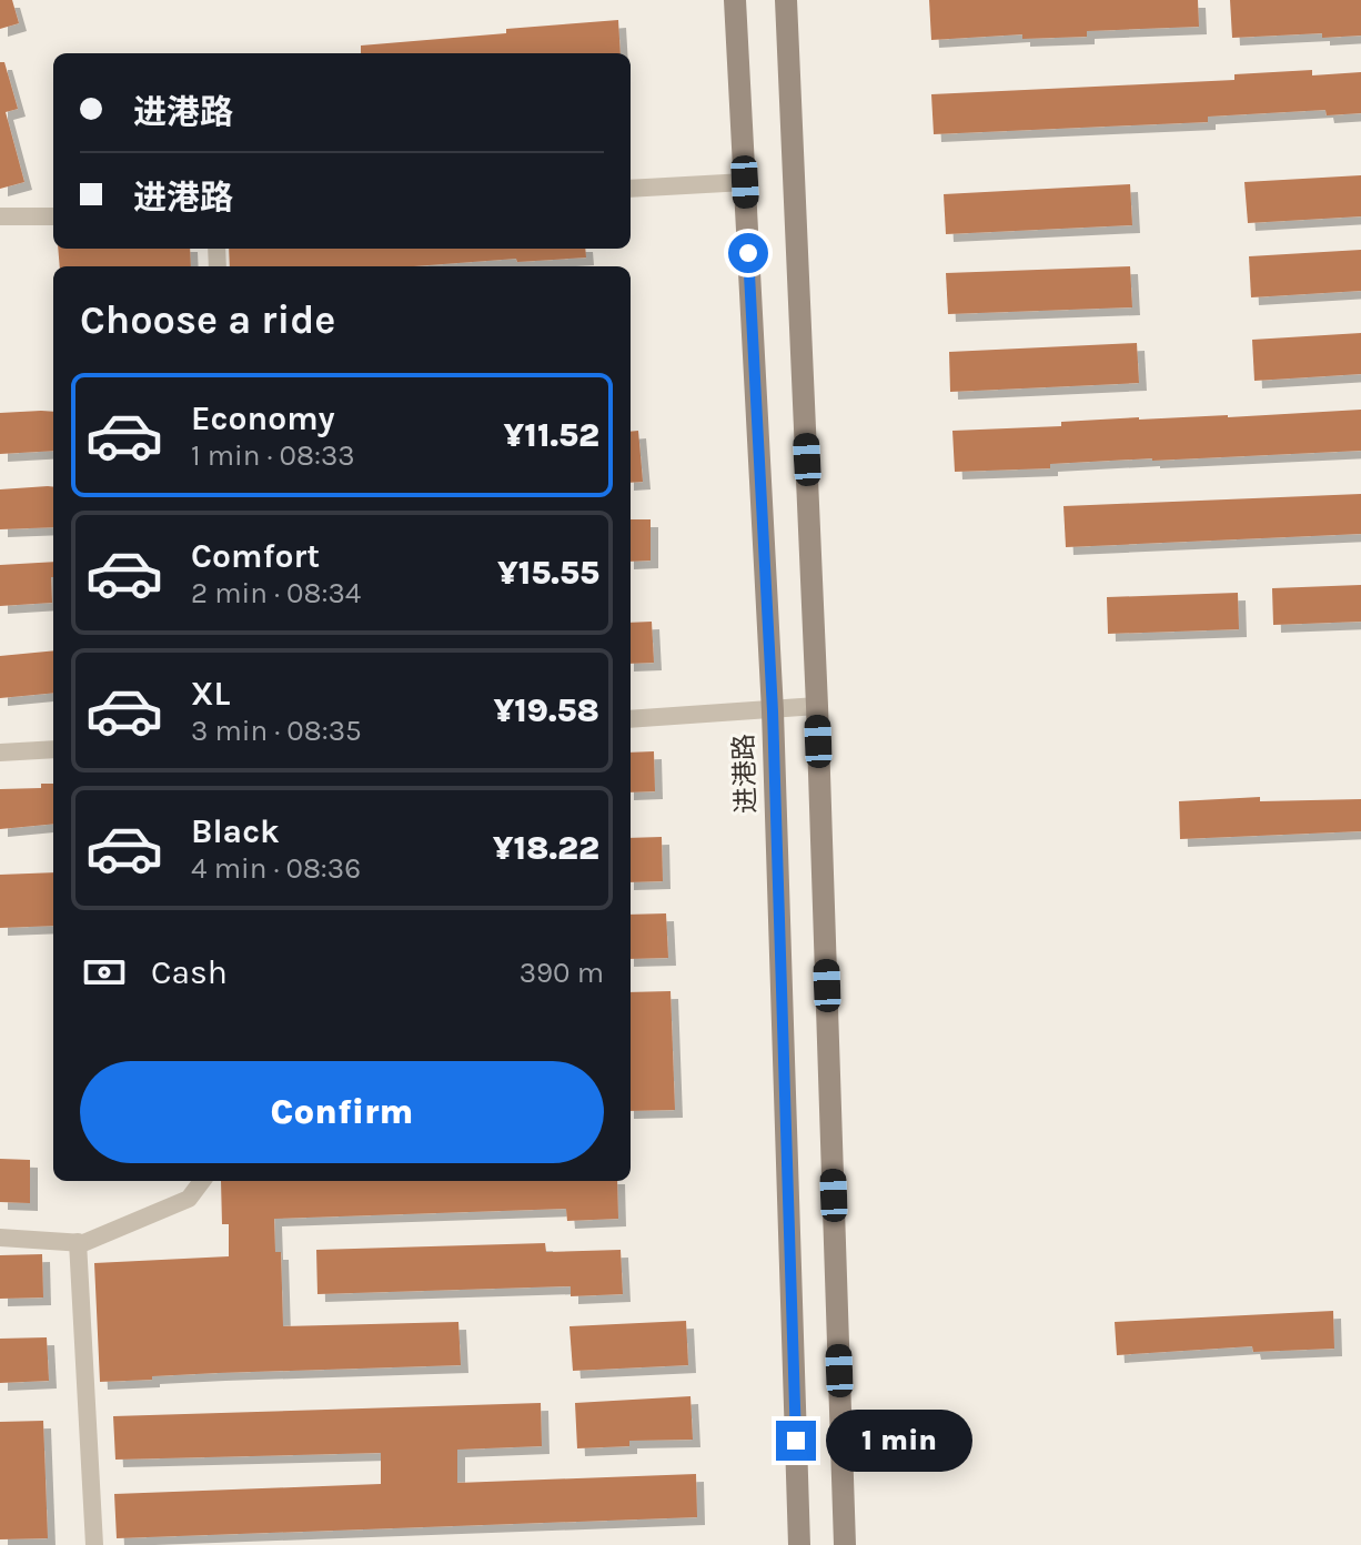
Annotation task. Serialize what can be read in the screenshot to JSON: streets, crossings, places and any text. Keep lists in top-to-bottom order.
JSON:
{
  "streets": {
    "main road": ["进港路"]
  },
  "page": {
    "banner": ["进港路", "进港路"],
    "heading": "Choose a ride",
    "list": [
      {
        "name": "Economy",
        "note": "1 min · 08:33",
        "value": "¥11.52"
      },
      {
        "name": "Comfort",
        "note": "2 min · 08:34",
        "value": "¥15.55"
      },
      {
        "name": "XL",
        "note": "3 min · 08:35",
        "value": "¥19.58"
      },
      {
        "name": "Black",
        "note": "4 min · 08:36",
        "value": "¥18.22"
      }
    ],
    "pay": ["Cash", "390 m"],
    "buttons": "Confirm",
    "bubble": "1 min"
  }
}
